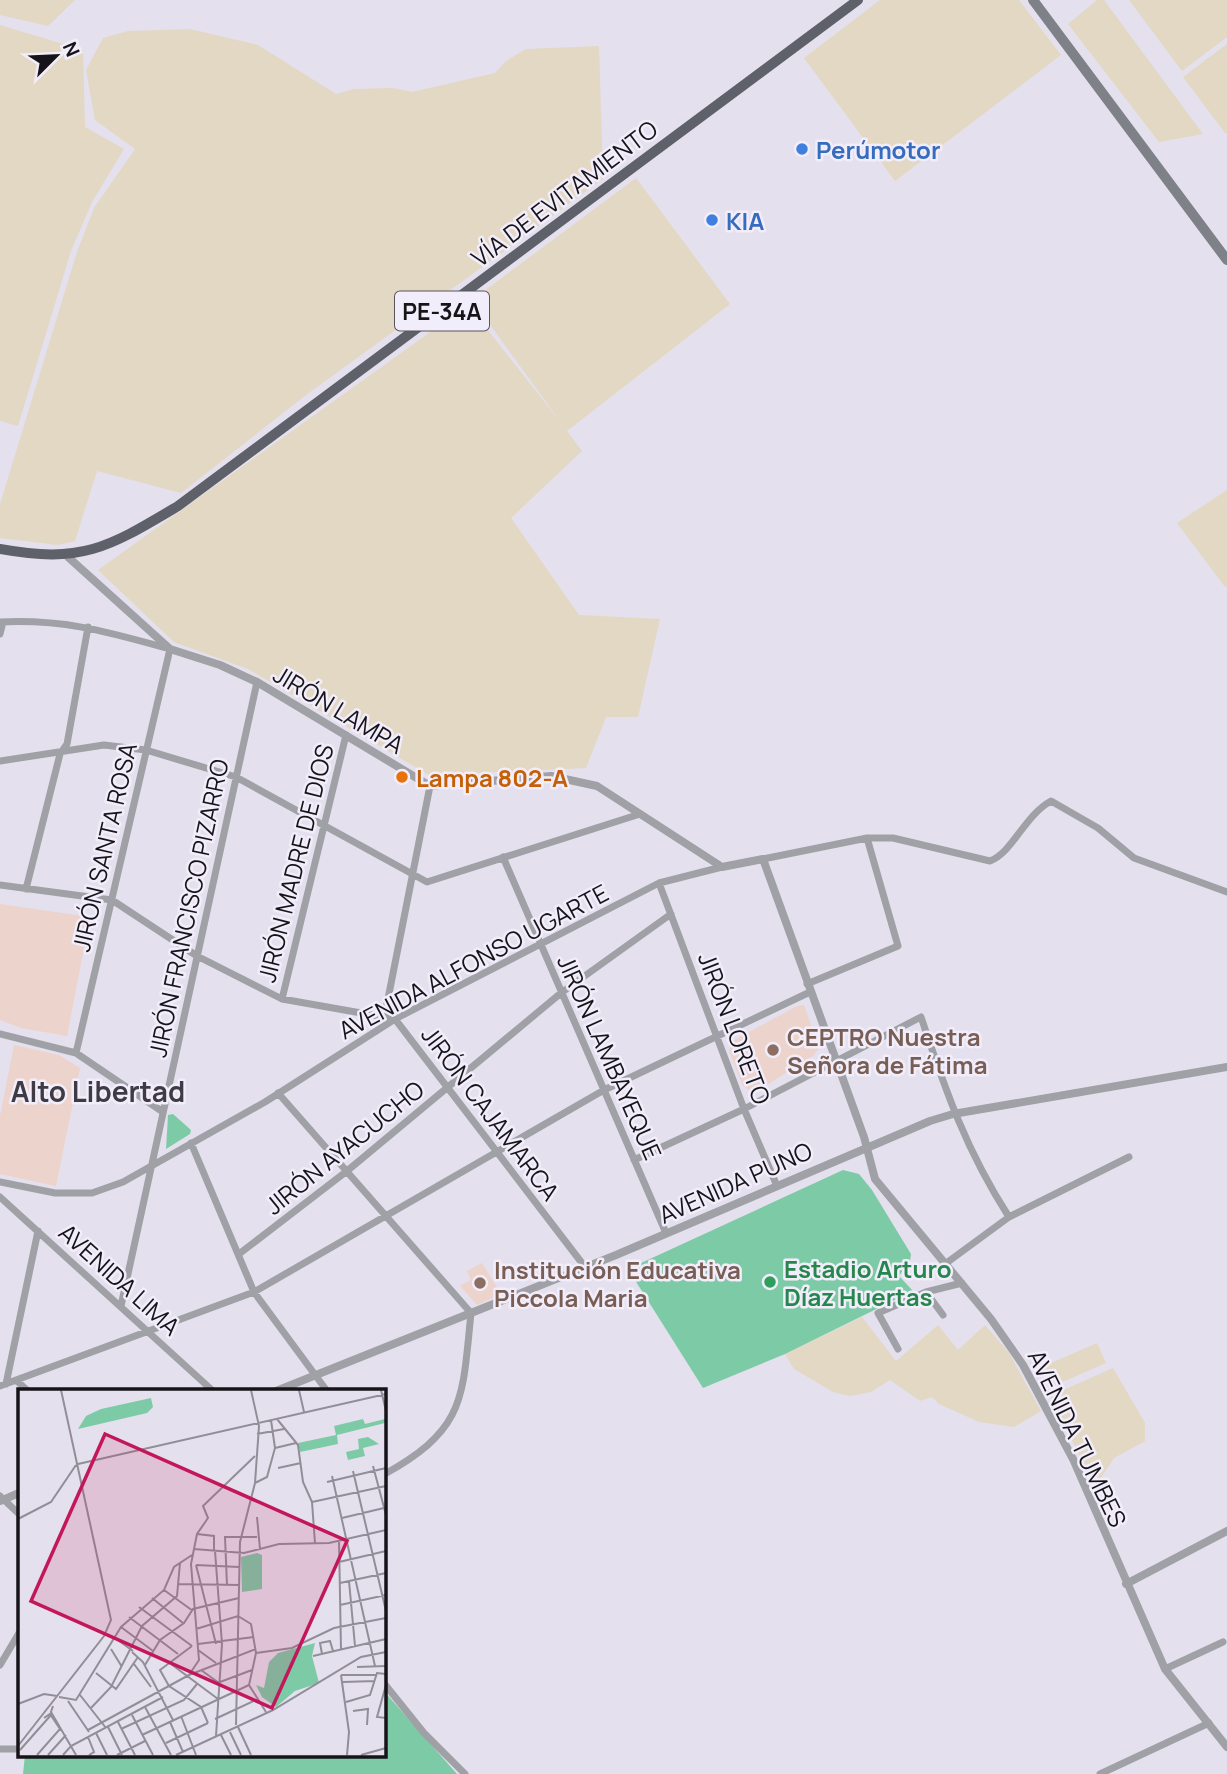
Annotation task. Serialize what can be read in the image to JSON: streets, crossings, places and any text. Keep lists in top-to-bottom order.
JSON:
{
  "streets": {
    "highway": ["VÍA DE EVITAMIENTO", "PE-34A"],
    "street": [
      "JIRÓN LAMPA",
      "JIRÓN SANTA ROSA",
      "JIRÓN MADRE DE DIOS",
      "JIRÓN FRANCISCO PIZARRO",
      "AVENIDA ALFONSO UGARTE",
      "JIRÓN LORETO",
      "JIRÓN LAMBAYEQUE",
      "JIRÓN CAJAMARCA",
      "JIRÓN AYACUCHO",
      "AVENIDA PUNO",
      "AVENIDA LIMA",
      "AVENIDA TUMBES"
    ]
  },
  "crossings": [
    ["JIRÓN LAMPA", "JIRÓN SANTA ROSA"],
    ["JIRÓN LAMPA", "JIRÓN MADRE DE DIOS"],
    ["JIRÓN LAMPA", "JIRÓN FRANCISCO PIZARRO"],
    ["JIRÓN SANTA ROSA", "JIRÓN CAJAMARCA"],
    ["JIRÓN MADRE DE DIOS", "JIRÓN CAJAMARCA"],
    ["JIRÓN FRANCISCO PIZARRO", "AVENIDA ALFONSO UGARTE"],
    ["JIRÓN FRANCISCO PIZARRO", "JIRÓN CAJAMARCA"],
    ["JIRÓN FRANCISCO PIZARRO", "AVENIDA LIMA"],
    ["AVENIDA ALFONSO UGARTE", "JIRÓN LORETO"],
    ["AVENIDA ALFONSO UGARTE", "JIRÓN LAMBAYEQUE"],
    ["AVENIDA ALFONSO UGARTE", "JIRÓN CAJAMARCA"],
    ["AVENIDA ALFONSO UGARTE", "AVENIDA TUMBES"],
    ["JIRÓN LORETO", "JIRÓN AYACUCHO"],
    ["JIRÓN LORETO", "AVENIDA PUNO"],
    ["JIRÓN LAMBAYEQUE", "JIRÓN AYACUCHO"],
    ["JIRÓN LAMBAYEQUE", "AVENIDA PUNO"],
    ["JIRÓN CAJAMARCA", "JIRÓN AYACUCHO"],
    ["JIRÓN CAJAMARCA", "AVENIDA PUNO"],
    ["AVENIDA PUNO", "AVENIDA TUMBES"]
  ],
  "districts": ["Alto Libertad"],
  "places": [
    "Perúmotor",
    "KIA",
    "Lampa 802-A",
    "CEPTRO Nuestra Señora de Fátima",
    "Estadio Arturo Díaz Huertas",
    "Institución Educativa Piccola Maria"
  ],
  "north": "top right"
}
